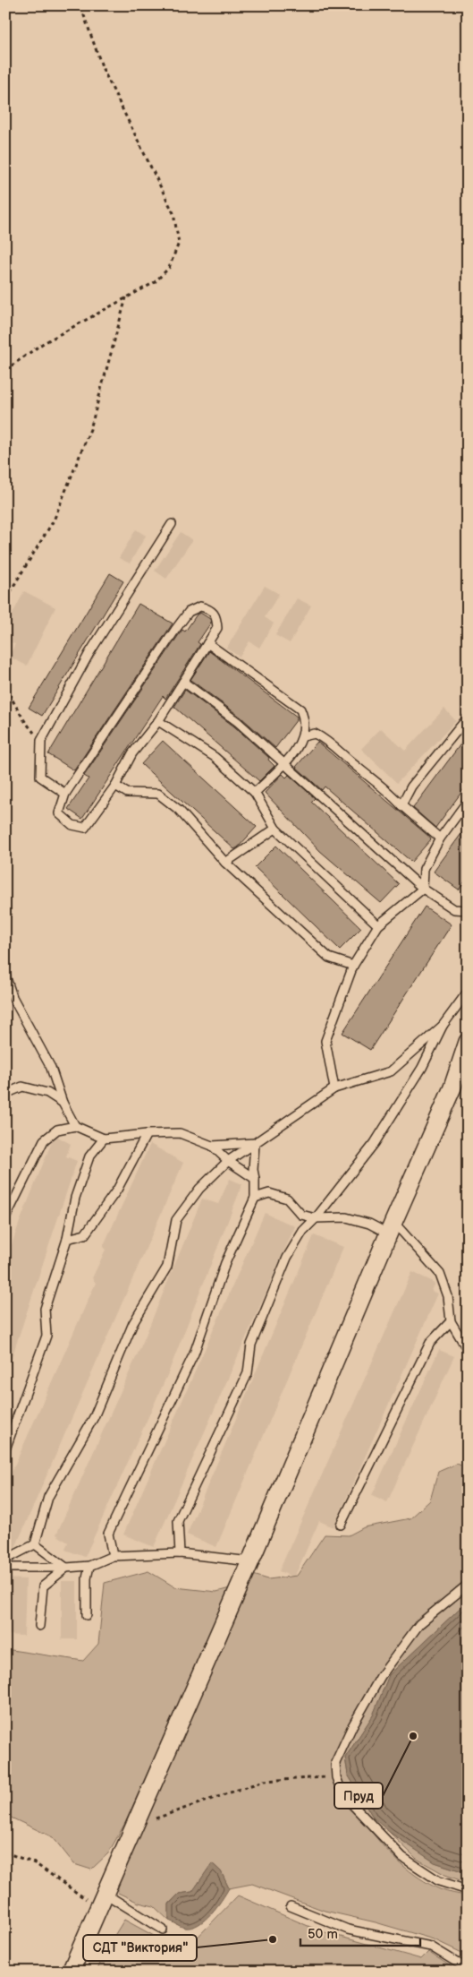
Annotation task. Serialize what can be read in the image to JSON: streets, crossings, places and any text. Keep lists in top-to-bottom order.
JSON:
{
  "places": ["Пруд", "СДТ \"Виктория\""],
  "scale_bar": "50 m"
}
